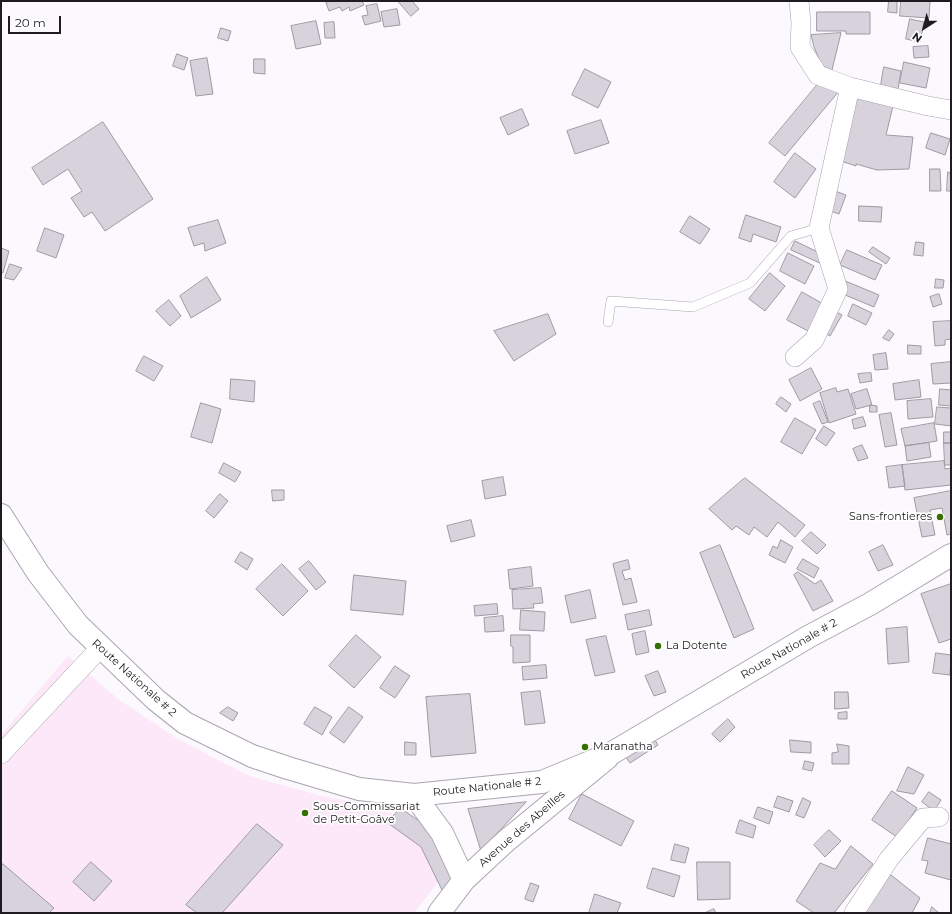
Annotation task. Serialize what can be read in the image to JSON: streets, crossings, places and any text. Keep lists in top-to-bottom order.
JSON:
{
  "streets": {
    "main road": ["Route Nationale # 2", "Avenue des Abeilles"]
  },
  "crossings": [
    ["Route Nationale # 2", "Avenue des Abeilles"]
  ],
  "places": [
    "Sans-frontieres",
    "La Dotente",
    "Maranatha",
    "Sous-Commissariat de Petit-Goâve"
  ],
  "scale_bar": "20 m",
  "north": "bottom left"
}
